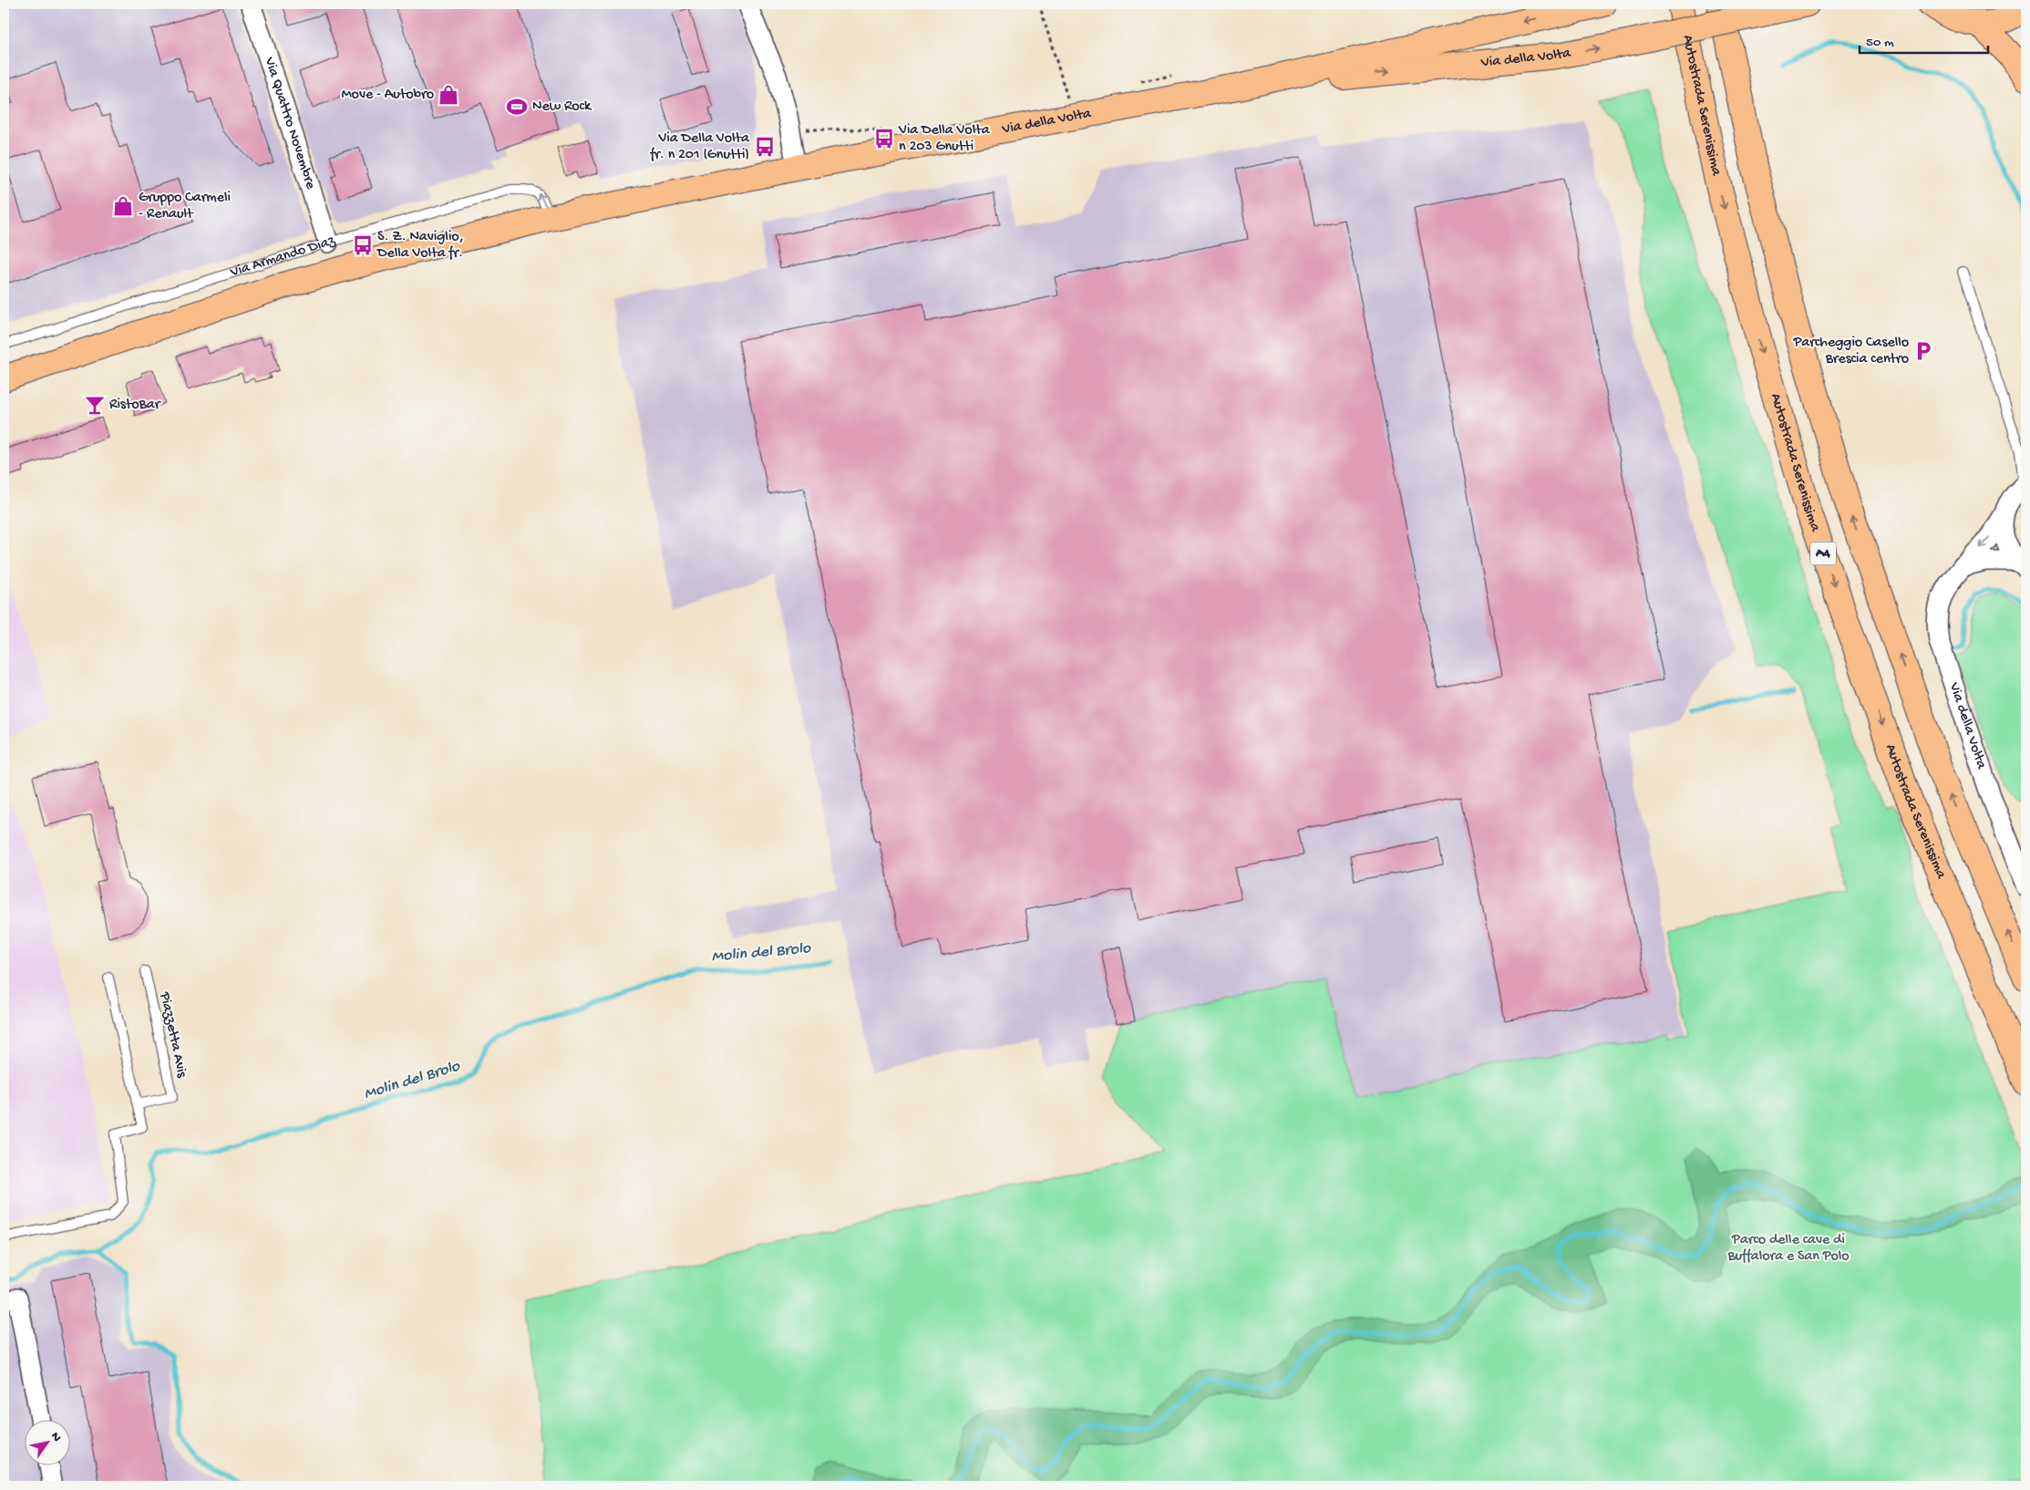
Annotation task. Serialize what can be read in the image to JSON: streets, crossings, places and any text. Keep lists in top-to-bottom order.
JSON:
{
  "streets": {
    "main road": [
      "Via della Volta",
      "Autostrada Serenissima",
      "Via Armando Diaz",
      "A4"
    ],
    "street": ["Via Quattro Novembre"],
    "lane": ["Piazzetta Avis"]
  },
  "crossings": [
    ["Via della Volta", "Via Armando Diaz"],
    ["Via Quattro Novembre", "Via Armando Diaz"]
  ],
  "water": ["Molin del Brolo"],
  "parks": ["Parco delle cave di Buffalora e San Polo"],
  "places": {
    "shop": ["Move - Autobro", "Gruppo Carmeli - Renault"],
    "sports": ["New Rock"],
    "bus stop": ["Via Della Volta n 203 Gnutti", "Via Della Volta fr. n 201 (Gnutti)", "S. Z. Naviglio, Della Volta fr."],
    "parking": ["Parcheggio Casello Brescia centro"],
    "bar": ["RistoBar"]
  },
  "scale_bar": "50 m",
  "north": "top right"
}
